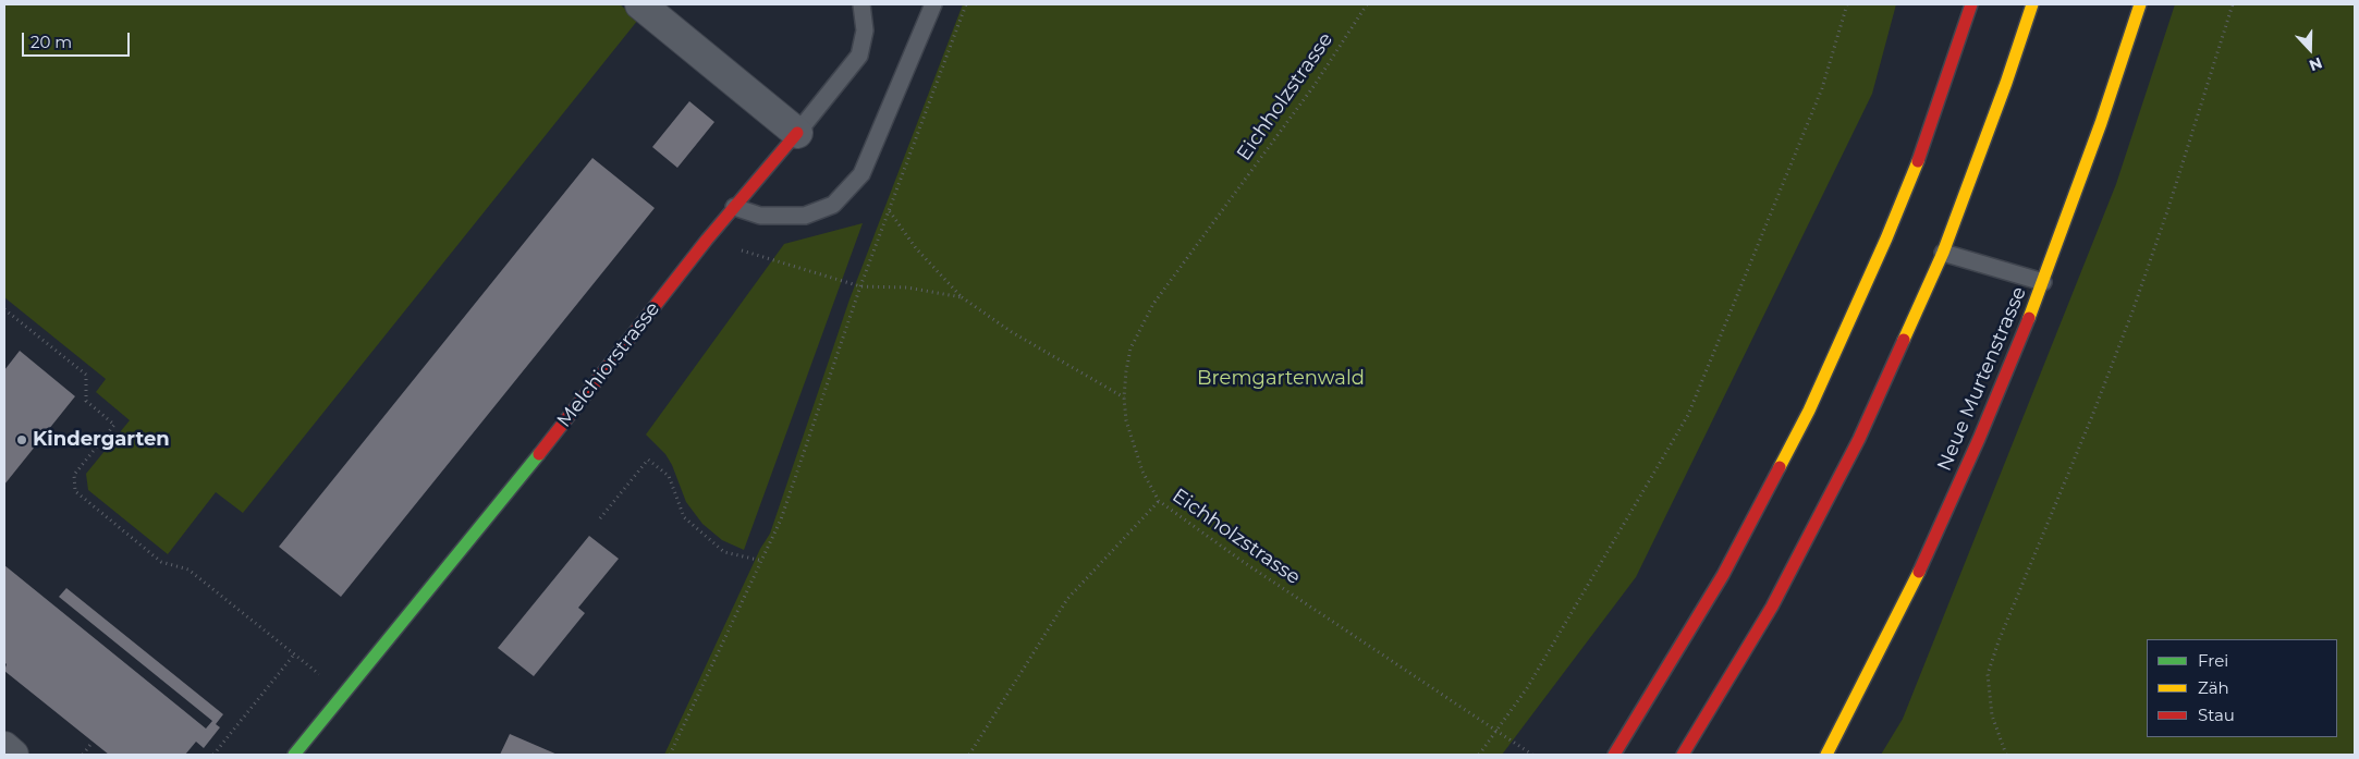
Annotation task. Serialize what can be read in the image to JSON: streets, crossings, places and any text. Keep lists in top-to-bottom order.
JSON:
{
  "streets": {
    "main road": ["Melchiorstrasse", "Neue Murtenstrasse"],
    "path": ["Eichholzstrasse"]
  },
  "parks": ["Bremgartenwald"],
  "places": ["Kindergarten"],
  "legend": ["Frei", "Zäh", "Stau"],
  "scale_bar": "20 m",
  "north": "bottom"
}
